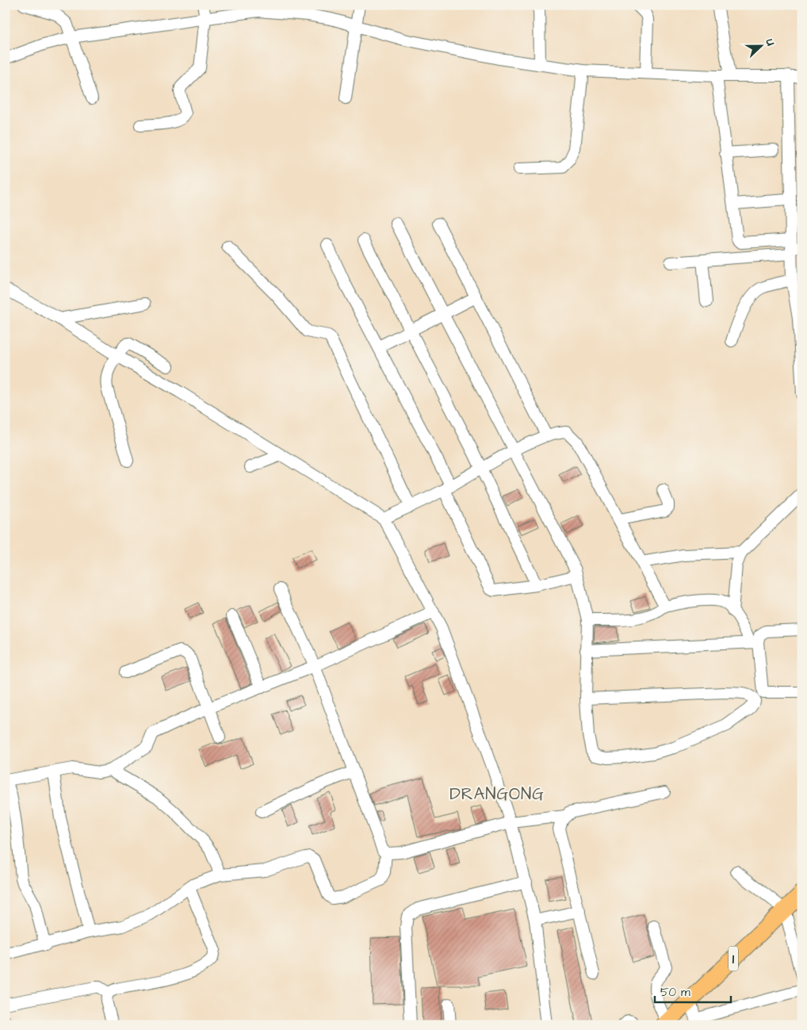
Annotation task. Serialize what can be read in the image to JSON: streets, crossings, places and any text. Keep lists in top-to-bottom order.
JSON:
{
  "streets": {
    "highway": ["1"]
  },
  "districts": ["DRANGONG"],
  "scale_bar": "50 m",
  "north": "right"
}
